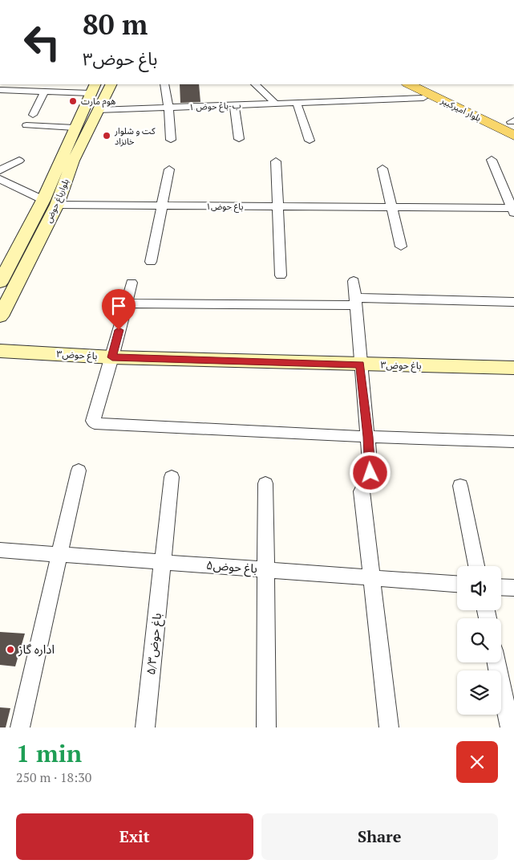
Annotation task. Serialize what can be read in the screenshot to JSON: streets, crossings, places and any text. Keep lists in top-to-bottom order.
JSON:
{
  "streets": {
    "main road": ["بلوار امیرکبیر", "بلوارباغ حوض", "باغ حوض۳"],
    "street": [
      "۱ ب-باغ حوض",
      "باغ حوض۱",
      "باغ حوض۵",
      "باغ حوض۵/۳"
    ]
  },
  "crossings": [
    ["۱ ب-باغ حوض", "بلوارباغ حوض"],
    ["بلوارباغ حوض", "باغ حوض۱"],
    ["باغ حوض۵", "باغ حوض۵/۳"]
  ],
  "places": ["هوم مارت", "کت و شلوار خانزاد", "اداره گاز"],
  "page": {
    "turn": ["80 m", "باغ حوض۳"],
    "heading": ["1 min", "250 m · 18:30"],
    "buttons": ["Exit", "Share"]
  }
}
